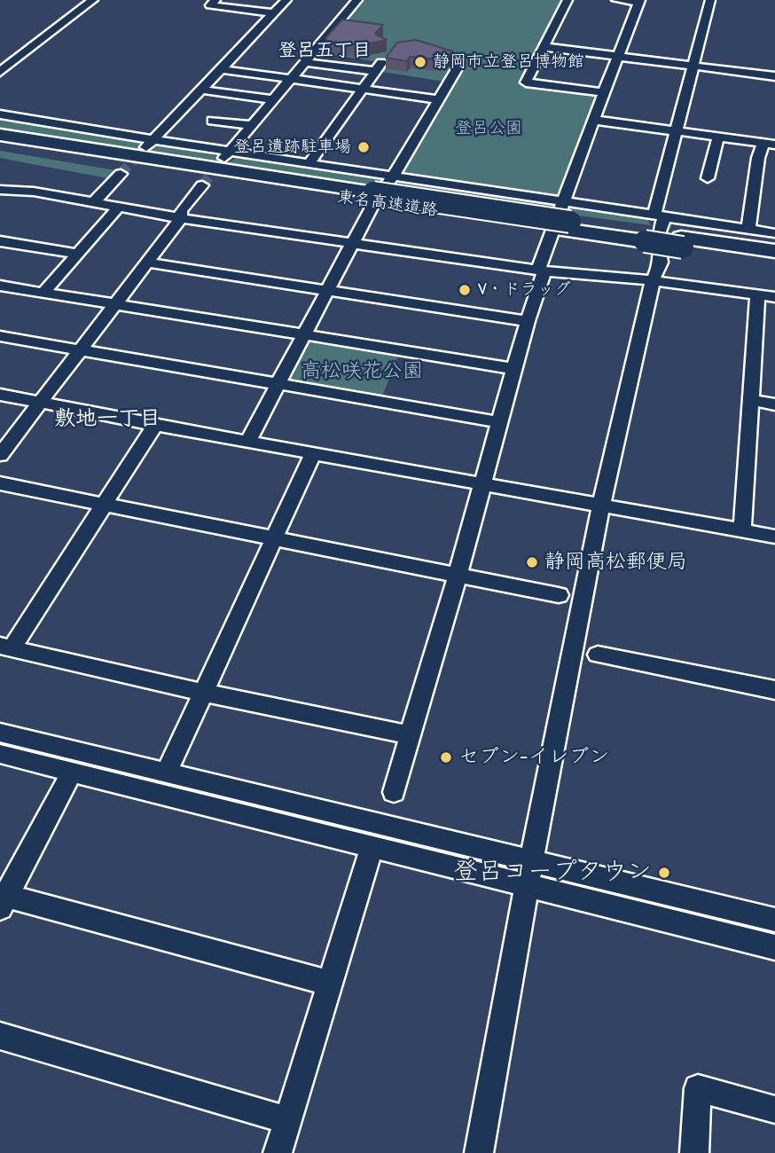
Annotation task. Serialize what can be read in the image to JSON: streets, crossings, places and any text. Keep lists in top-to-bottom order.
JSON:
{
  "streets": {
    "highway": ["東名高速道路"]
  },
  "districts": ["登呂五丁目", "敷地一丁目"],
  "parks": ["登呂公園", "高松咲花公園"],
  "places": [
    "静岡市立登呂博物館",
    "登呂遺跡駐車場",
    "V・ドラッグ",
    "静岡高松郵便局",
    "セブン-イレブン",
    "登呂コープタウン"
  ]
}
